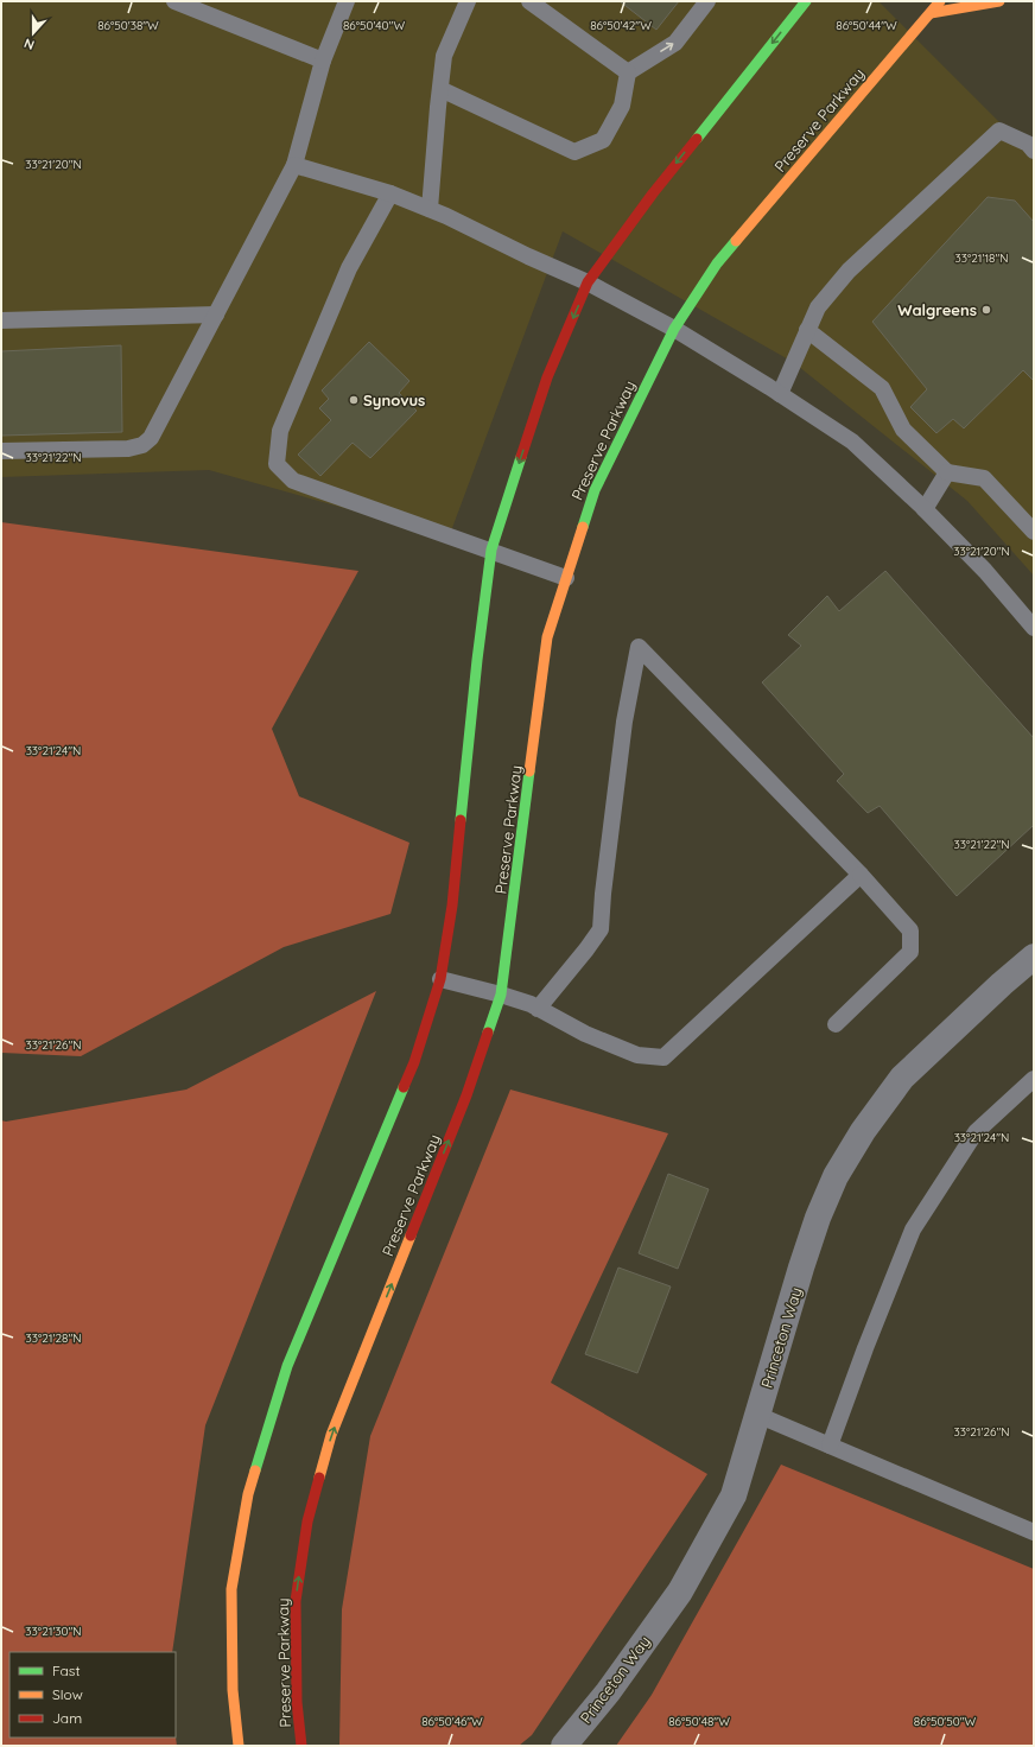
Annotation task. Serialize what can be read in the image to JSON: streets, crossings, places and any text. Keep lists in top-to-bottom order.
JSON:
{
  "streets": {
    "street": ["Preserve Parkway", "Princeton Way"]
  },
  "places": ["Walgreens", "Synovus"],
  "legend": ["Fast", "Slow", "Jam"],
  "north": "bottom",
  "coordinates": [
    "86°50'38\"W",
    "86°50'44\"W",
    "86°50'40\"W",
    "86°50'42\"W",
    "33°21'20\"N",
    "33°21'18\"N",
    "33°21'22\"N",
    "33°21'24\"N",
    "33°21'26\"N",
    "33°21'28\"N",
    "33°21'30\"N",
    "86°50'46\"W",
    "86°50'48\"W",
    "86°50'50\"W"
  ]
}
